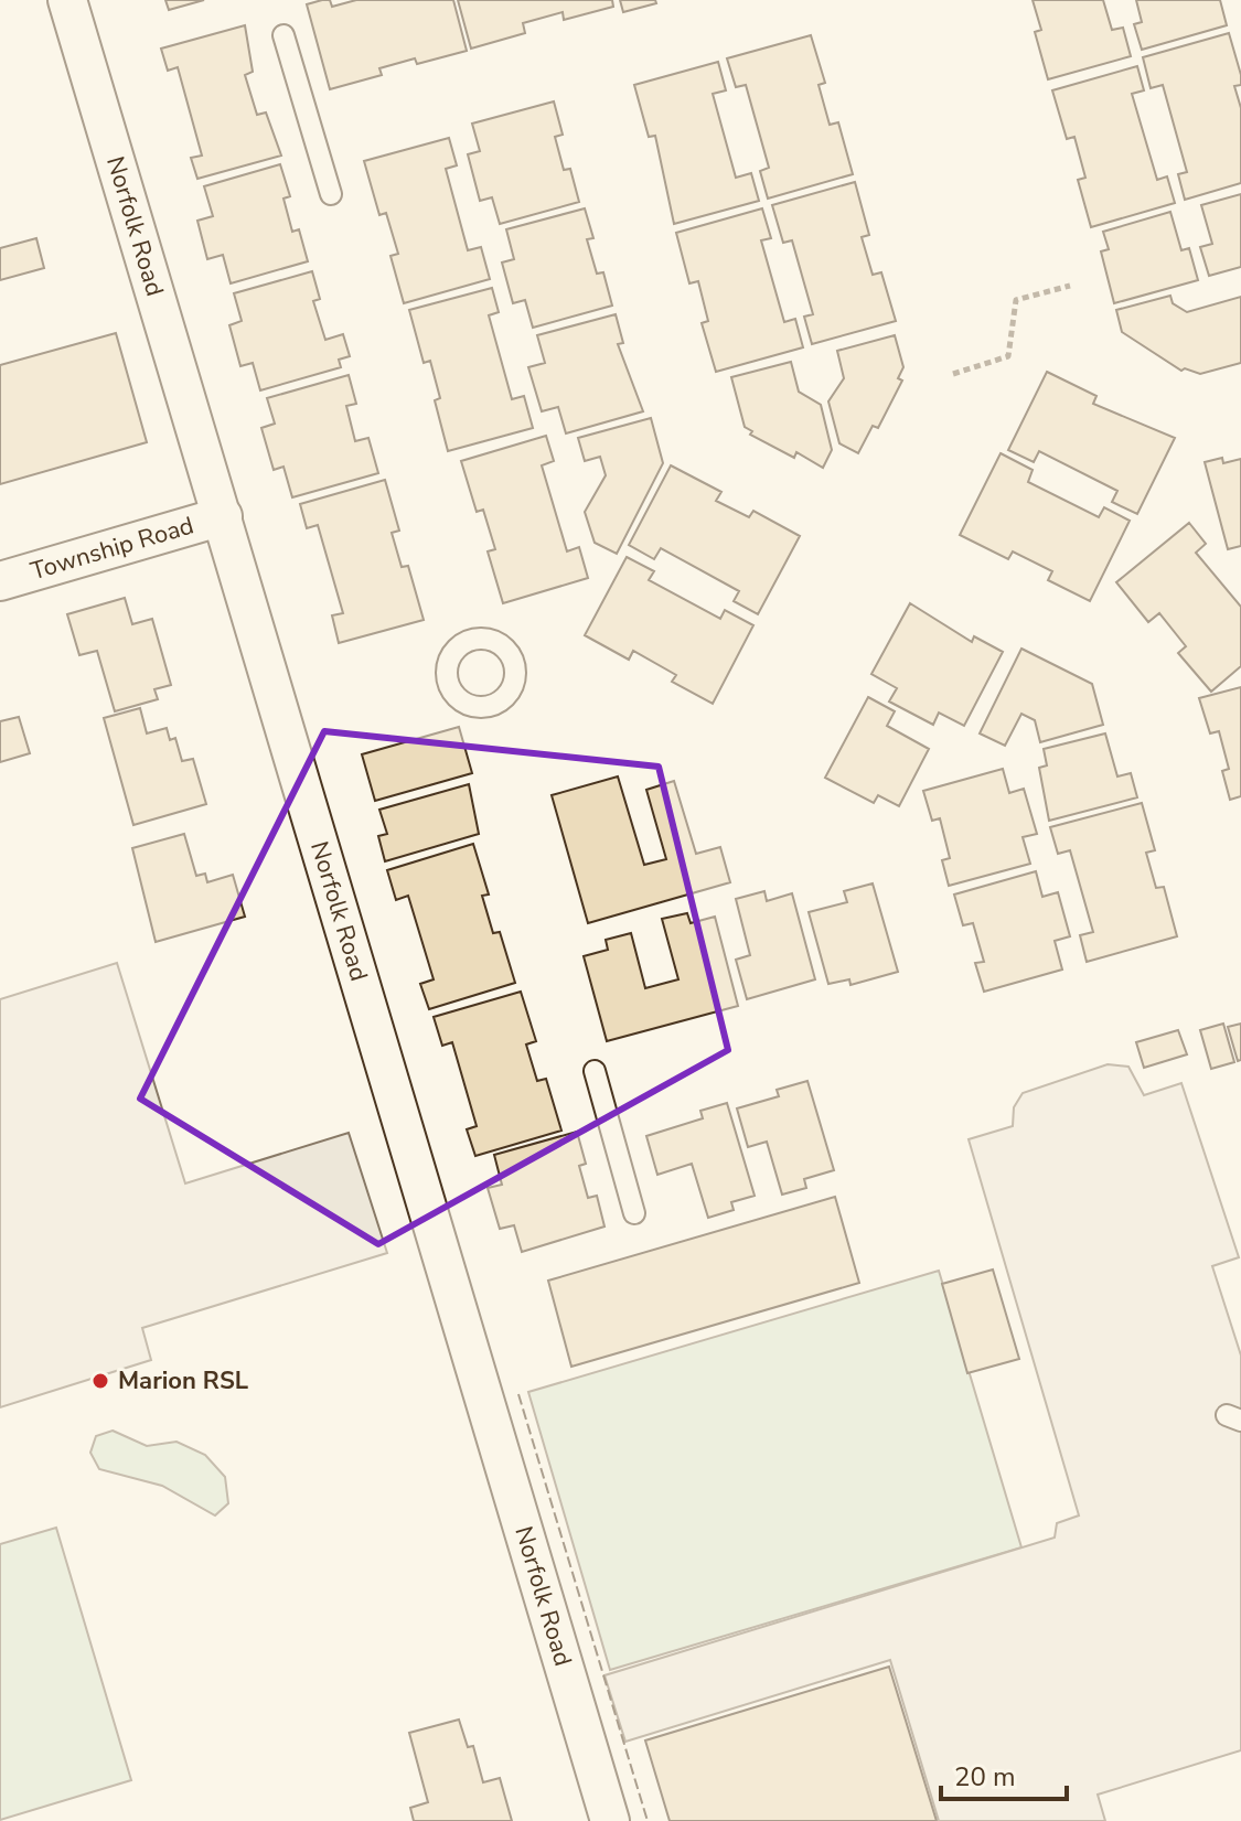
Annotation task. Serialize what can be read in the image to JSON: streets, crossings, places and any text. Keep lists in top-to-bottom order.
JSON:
{
  "streets": {
    "street": ["Norfolk Road", "Township Road"]
  },
  "crossings": [
    ["Norfolk Road", "Township Road"]
  ],
  "places": ["Marion RSL"],
  "scale_bar": "20 m"
}
